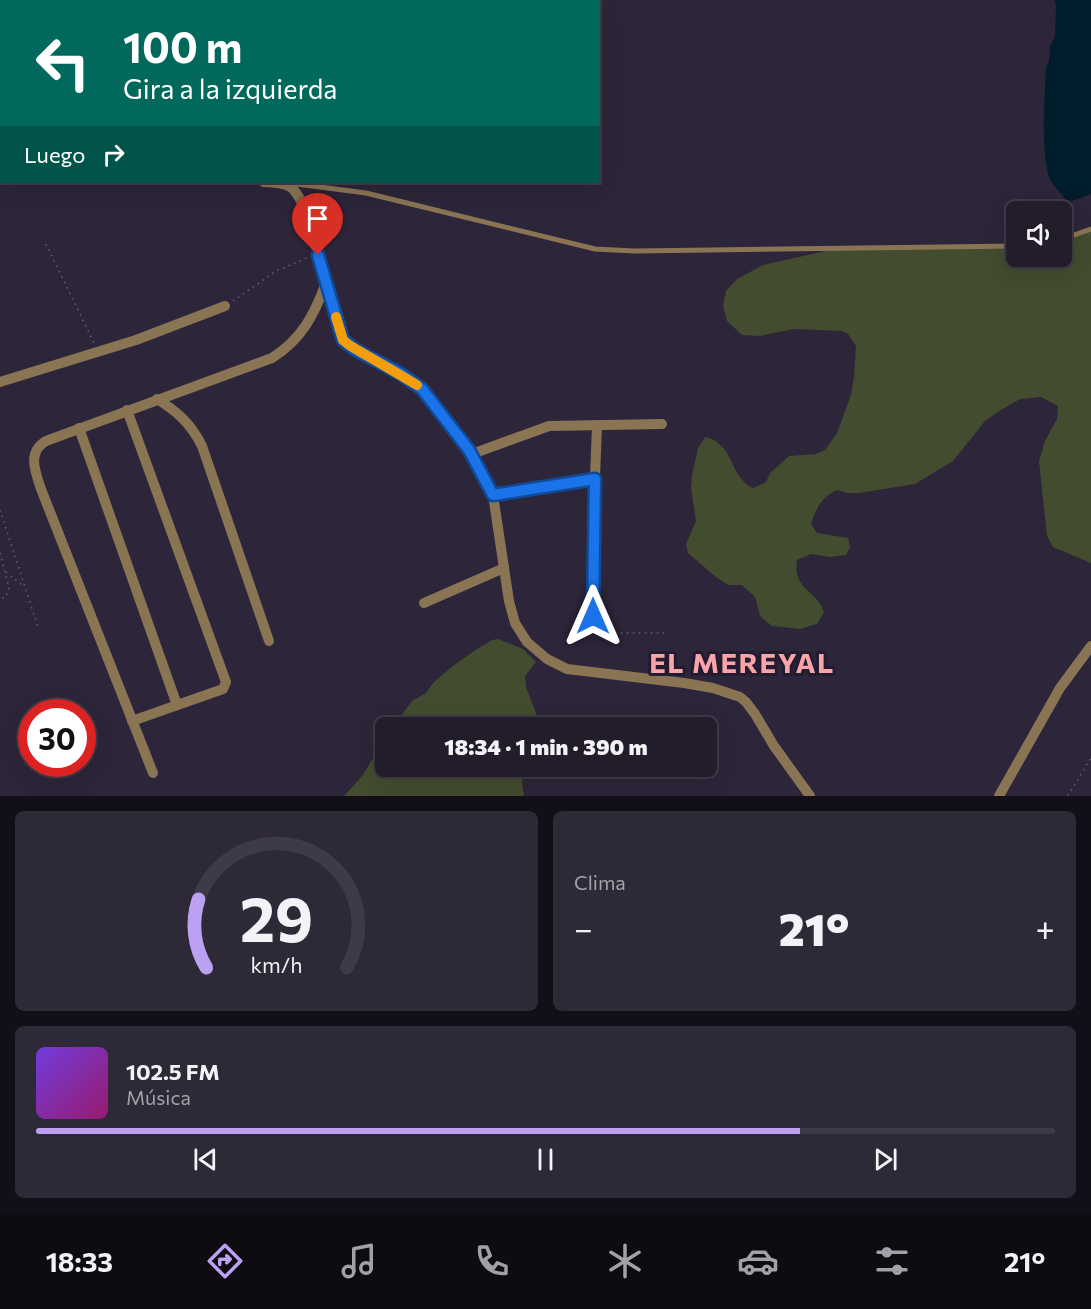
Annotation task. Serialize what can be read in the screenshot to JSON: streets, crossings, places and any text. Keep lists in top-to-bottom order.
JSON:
{
  "districts": ["EL MEREYAL"],
  "page": {
    "turn": ["100 m", "Gira a la izquierda"],
    "then": "Luego",
    "limit": "30",
    "trip": "18:34 · 1 min · 390 m",
    "tile": "Clima",
    "heat": ["−", "21°", "+"],
    "song": ["102.5 FM", "Música"],
    "tabs": ["18:33", "21°"],
    "gauge": ["29", "km/h"]
  }
}
